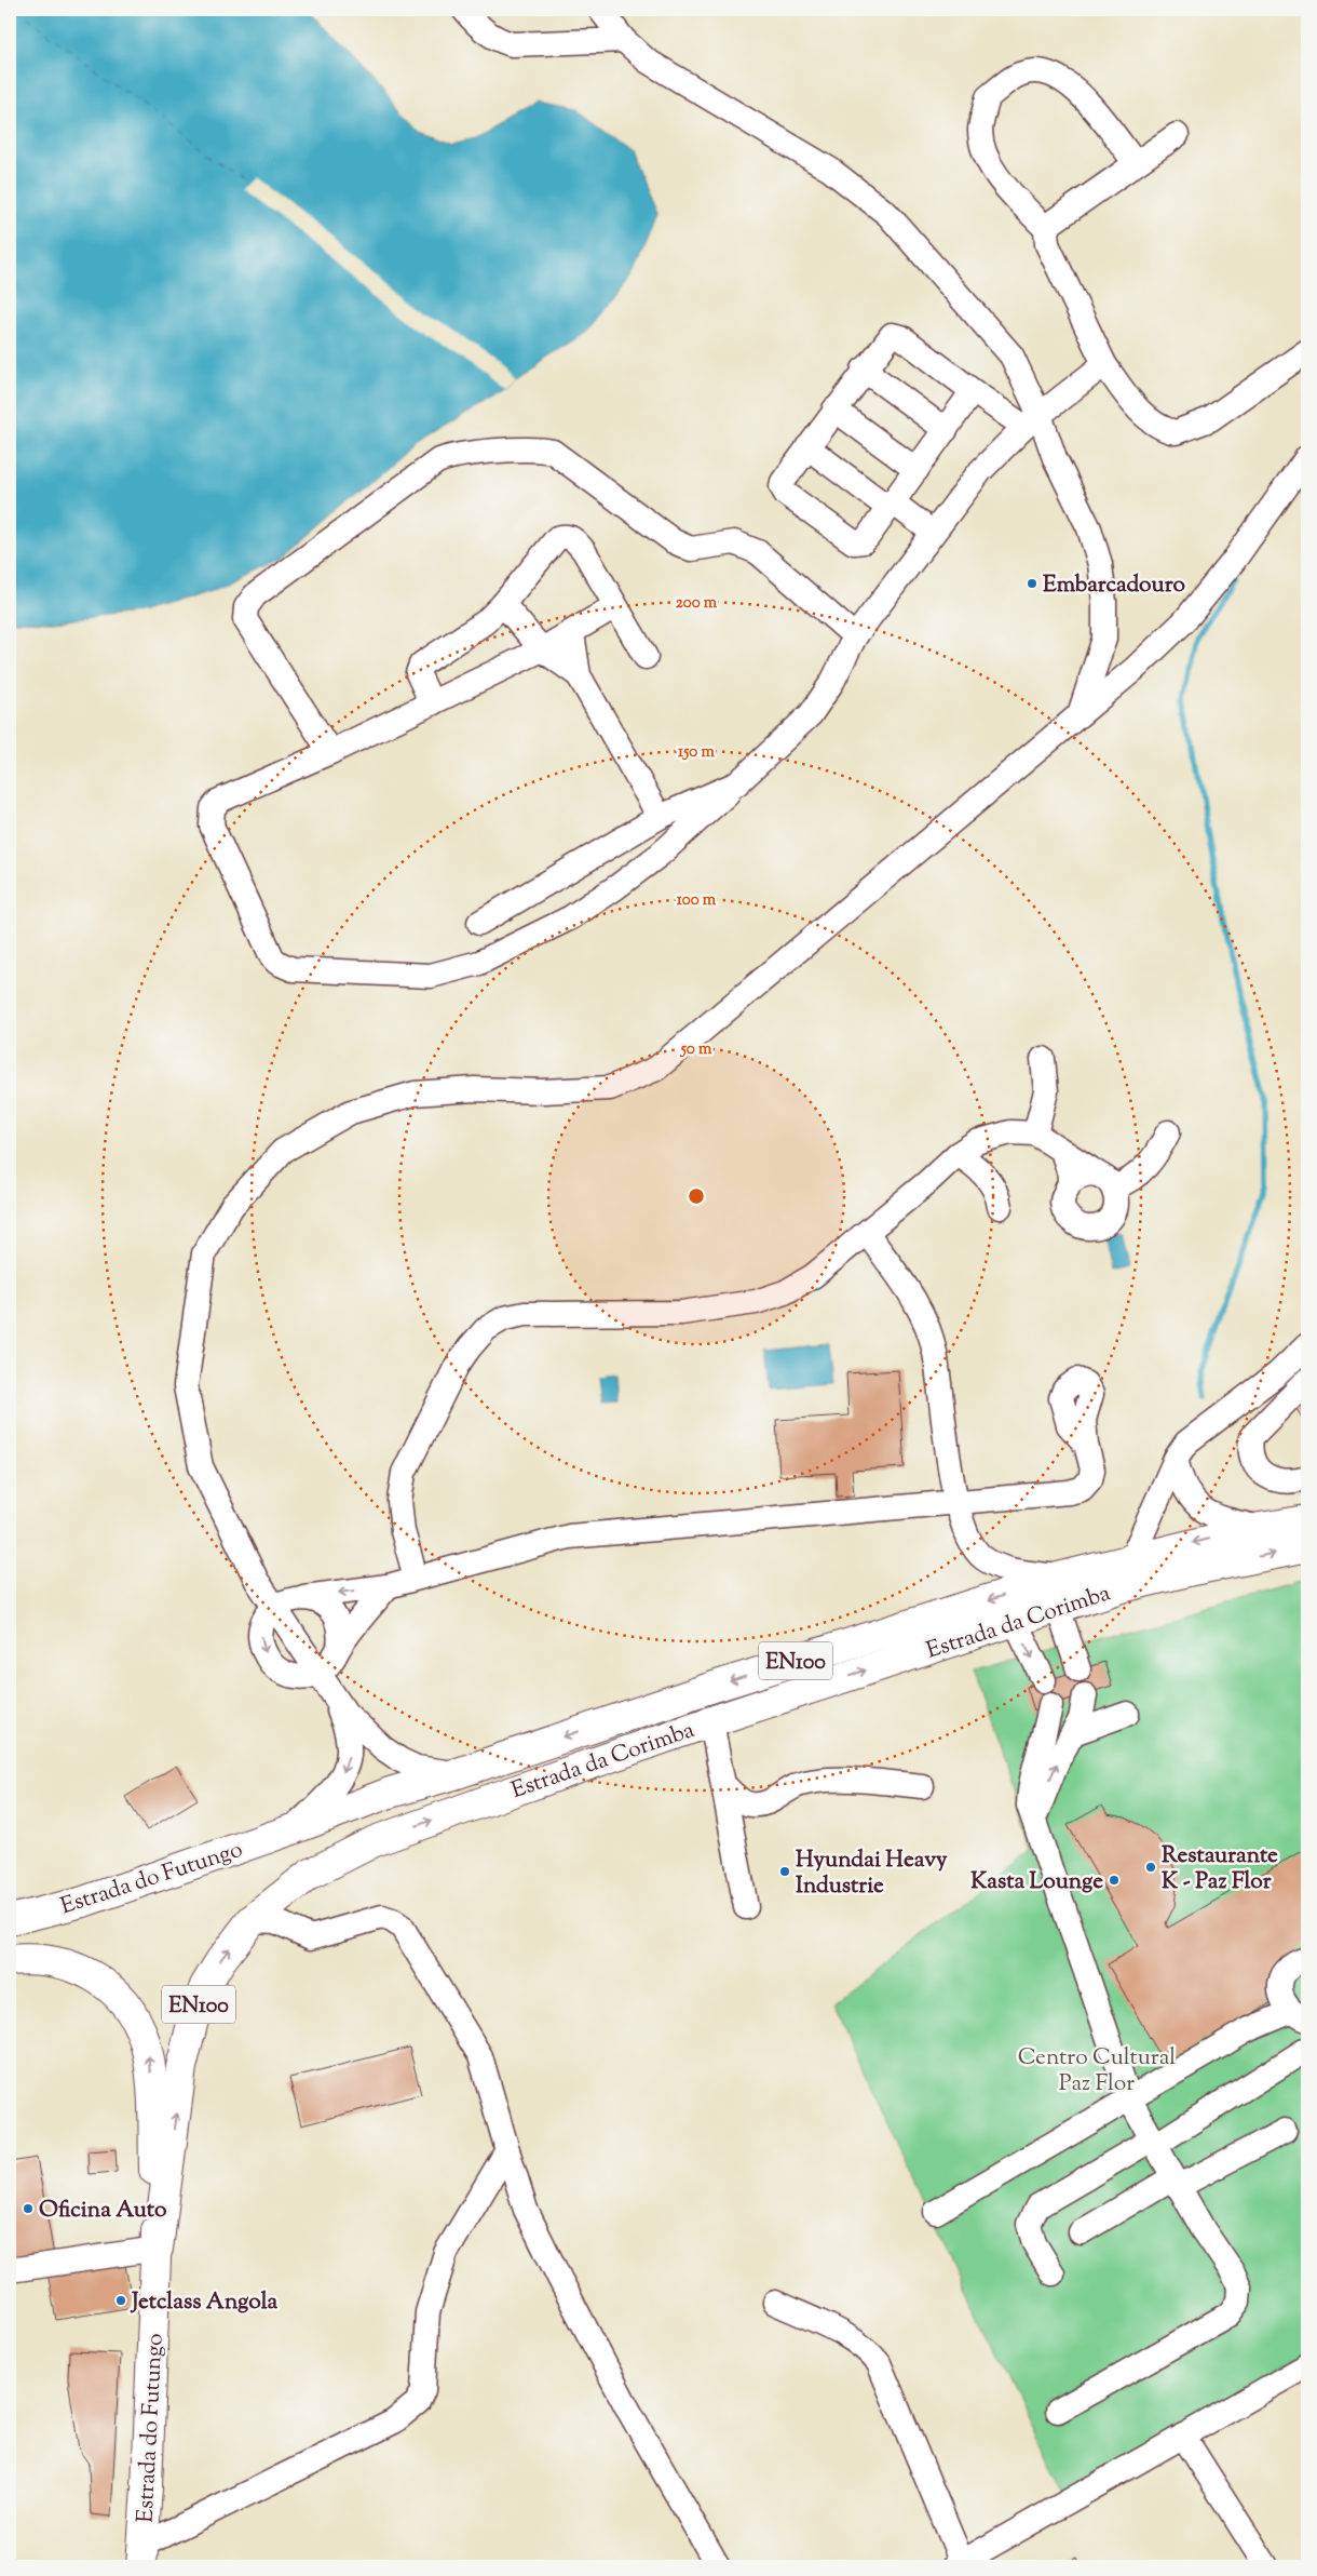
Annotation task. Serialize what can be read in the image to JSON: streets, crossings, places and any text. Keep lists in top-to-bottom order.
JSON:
{
  "streets": {
    "main road": ["Estrada da Corimba", "EN100", "Estrada do Futungo"]
  },
  "crossings": [
    ["Estrada da Corimba", "Estrada do Futungo"]
  ],
  "parks": ["Centro Cultural Paz Flor"],
  "places": [
    "Embarcadouro",
    "Restaurante K - Paz Flor",
    "Hyundai Heavy Industrie",
    "Kasta Lounge",
    "Oficina Auto",
    "Jetclass Angola"
  ],
  "rings": [
    "200 m",
    "150 m",
    "100 m",
    "50 m"
  ]
}
